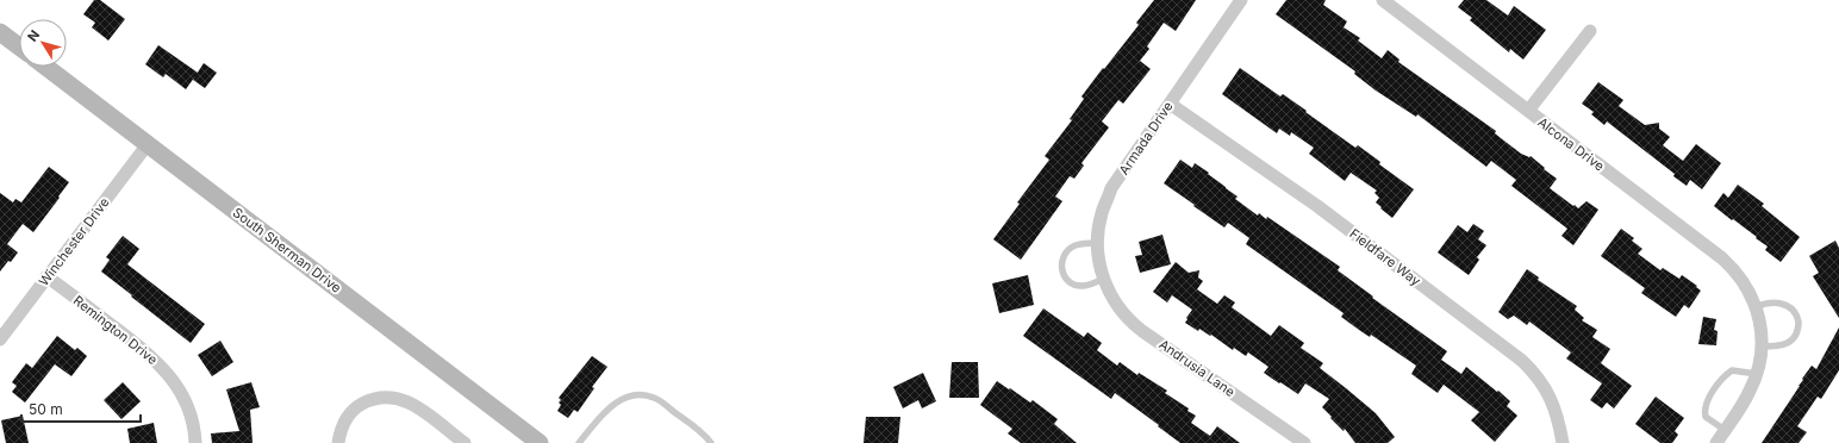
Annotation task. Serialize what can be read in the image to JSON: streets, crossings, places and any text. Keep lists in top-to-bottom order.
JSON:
{
  "streets": {
    "street": [
      "Armada Drive",
      "Alcona Drive",
      "Winchester Drive",
      "South Sherman Drive",
      "Fieldfare Way",
      "Remington Drive",
      "Andrusia Lane"
    ]
  },
  "crossings": [
    ["Armada Drive", "Fieldfare Way"],
    ["Armada Drive", "Andrusia Lane"],
    ["Winchester Drive", "South Sherman Drive"],
    ["Winchester Drive", "Remington Drive"]
  ],
  "scale_bar": "50 m",
  "north": "top left"
}
